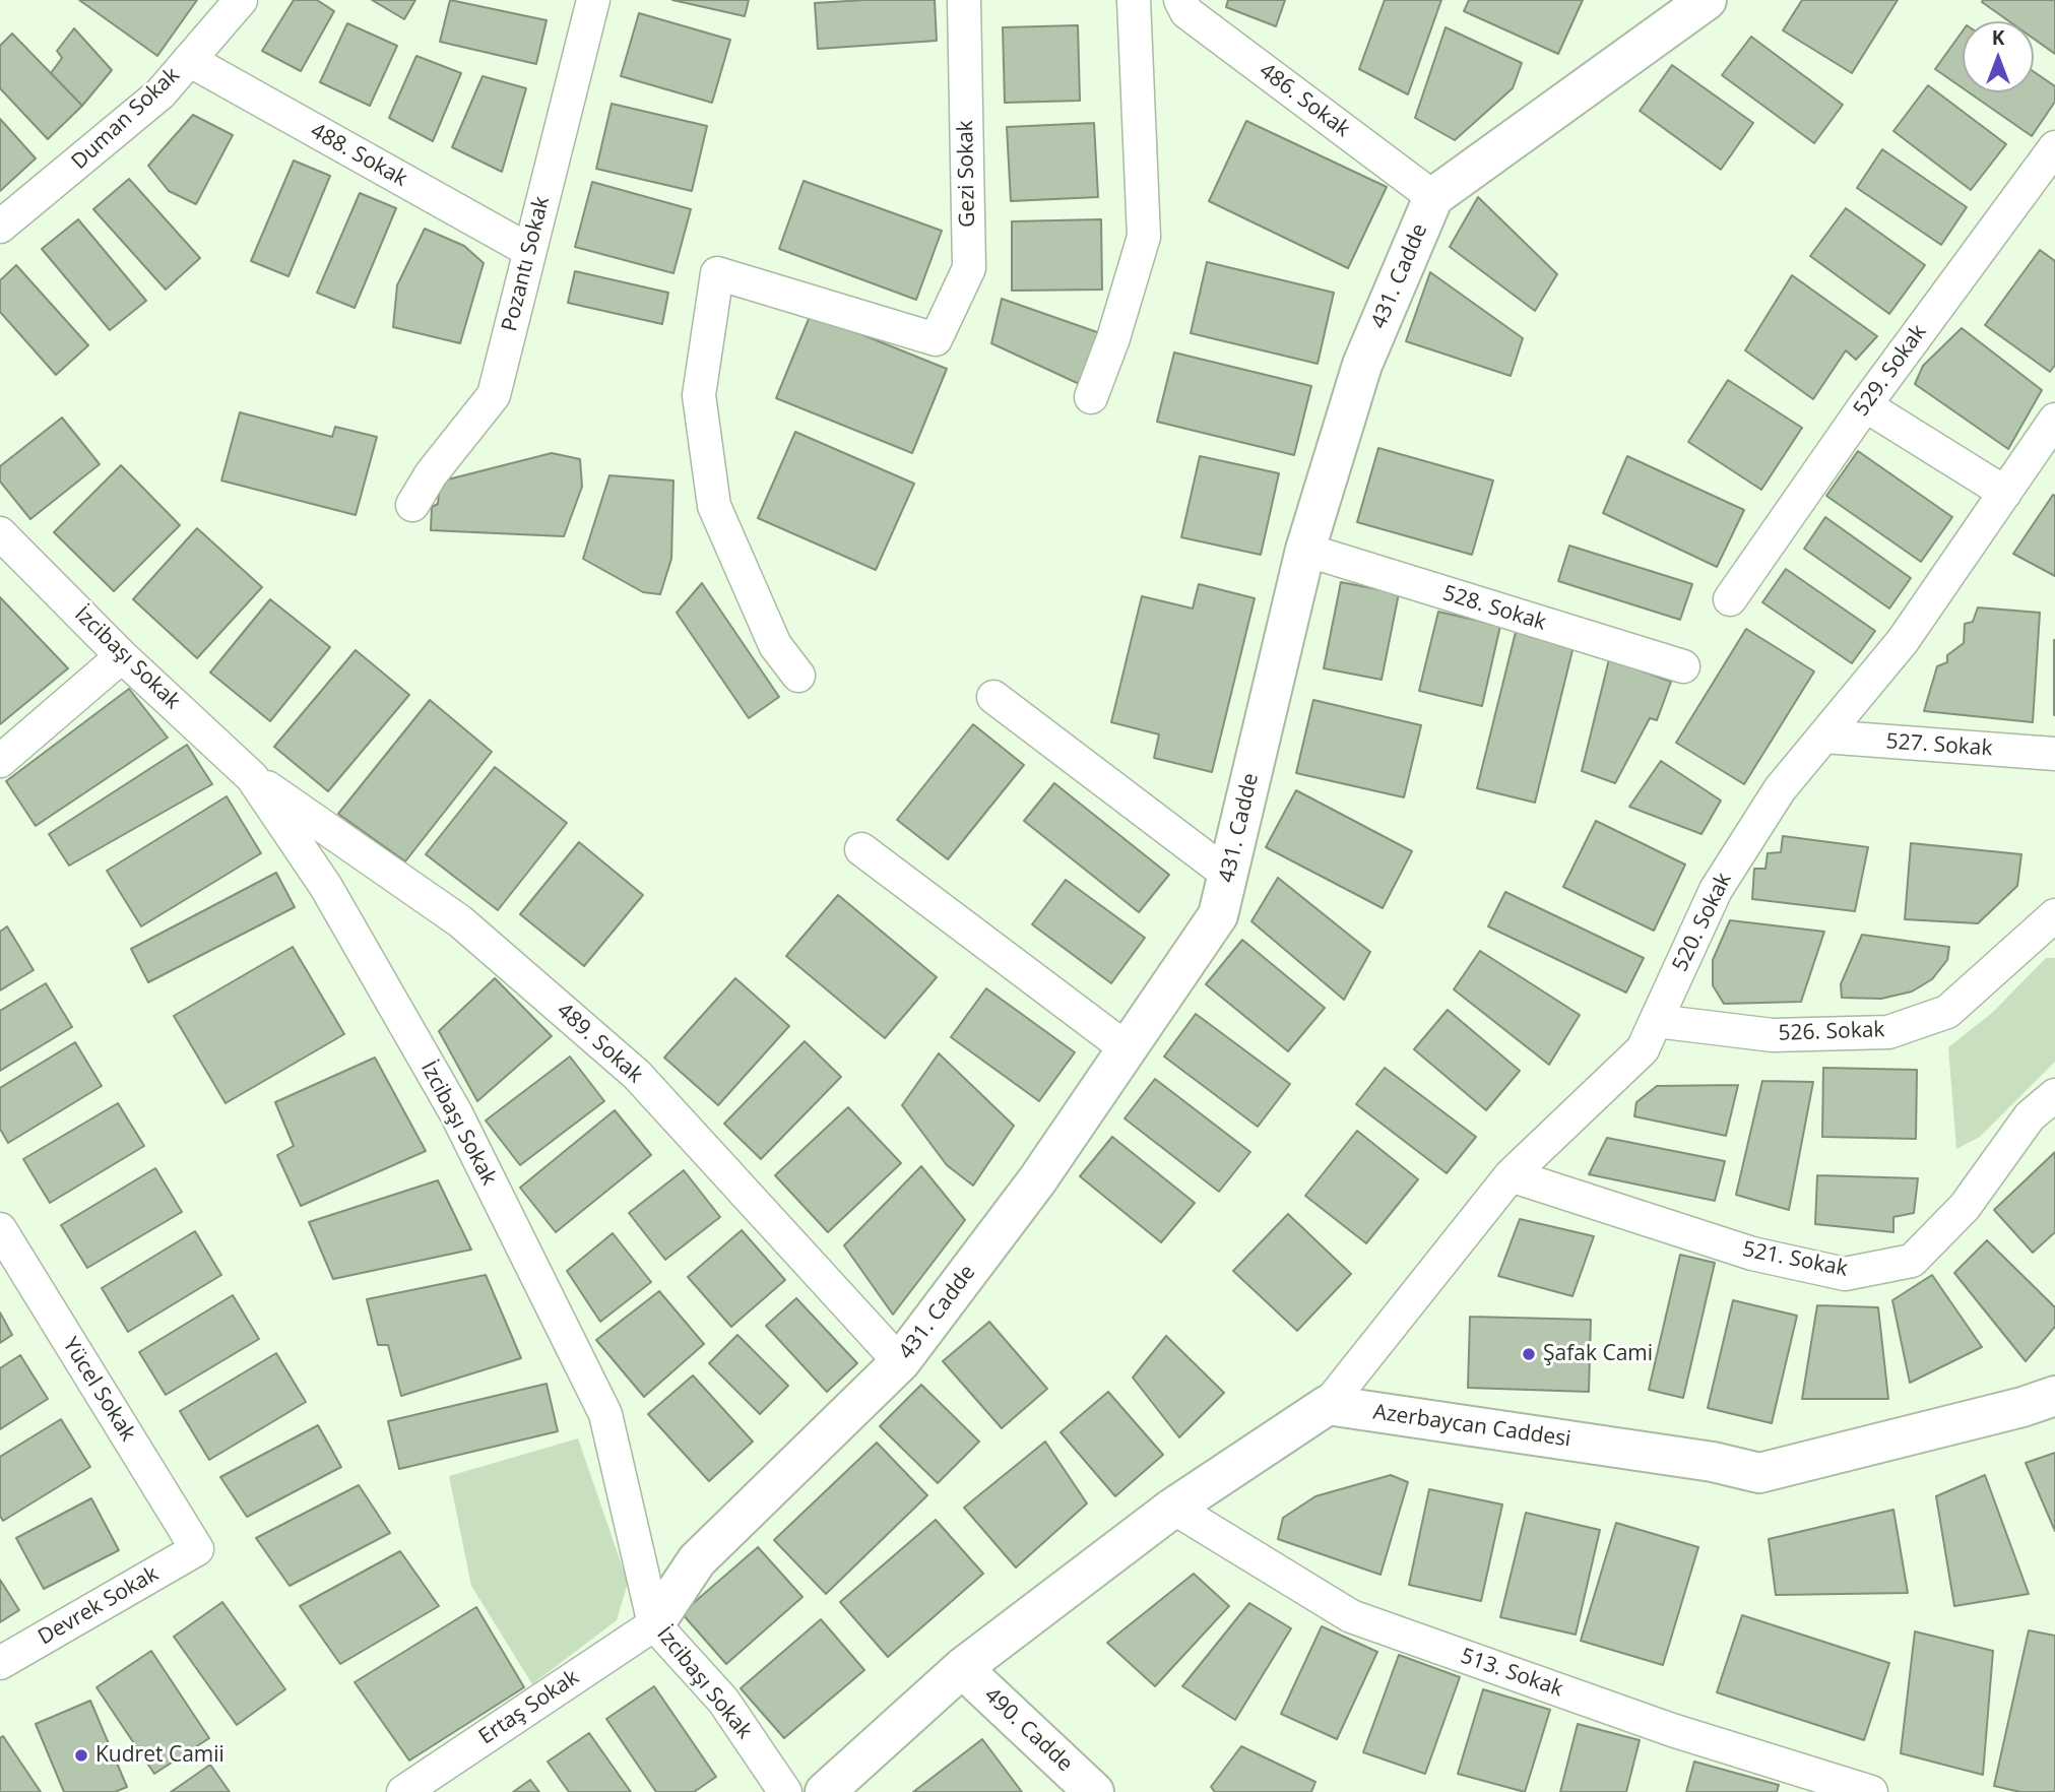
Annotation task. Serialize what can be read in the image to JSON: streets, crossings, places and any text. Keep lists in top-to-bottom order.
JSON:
{
  "streets": {
    "street": [
      "486. Sokak",
      "Duman Sokak",
      "488. Sokak",
      "Gezi Sokak",
      "Pozantı Sokak",
      "431. Cadde",
      "529. Sokak",
      "528. Sokak",
      "İzcibaşı Sokak",
      "527. Sokak",
      "520. Sokak",
      "526. Sokak",
      "489. Sokak",
      "521. Sokak",
      "Yücel Sokak",
      "Azerbaycan Caddesi",
      "Devrek Sokak",
      "513. Sokak",
      "Ertaş Sokak",
      "490. Cadde"
    ]
  },
  "crossings": [
    ["486. Sokak", "431. Cadde"],
    ["Duman Sokak", "488. Sokak"],
    ["488. Sokak", "Pozantı Sokak"],
    ["431. Cadde", "528. Sokak"],
    ["431. Cadde", "İzcibaşı Sokak"],
    ["431. Cadde", "489. Sokak"],
    ["431. Cadde", "Ertaş Sokak"],
    ["İzcibaşı Sokak", "489. Sokak"],
    ["İzcibaşı Sokak", "Ertaş Sokak"],
    ["527. Sokak", "520. Sokak"],
    ["520. Sokak", "526. Sokak"],
    ["520. Sokak", "521. Sokak"],
    ["520. Sokak", "Azerbaycan Caddesi"],
    ["Yücel Sokak", "Devrek Sokak"]
  ],
  "places": ["Şafak Cami", "Kudret Camii"],
  "north": "top"
}
